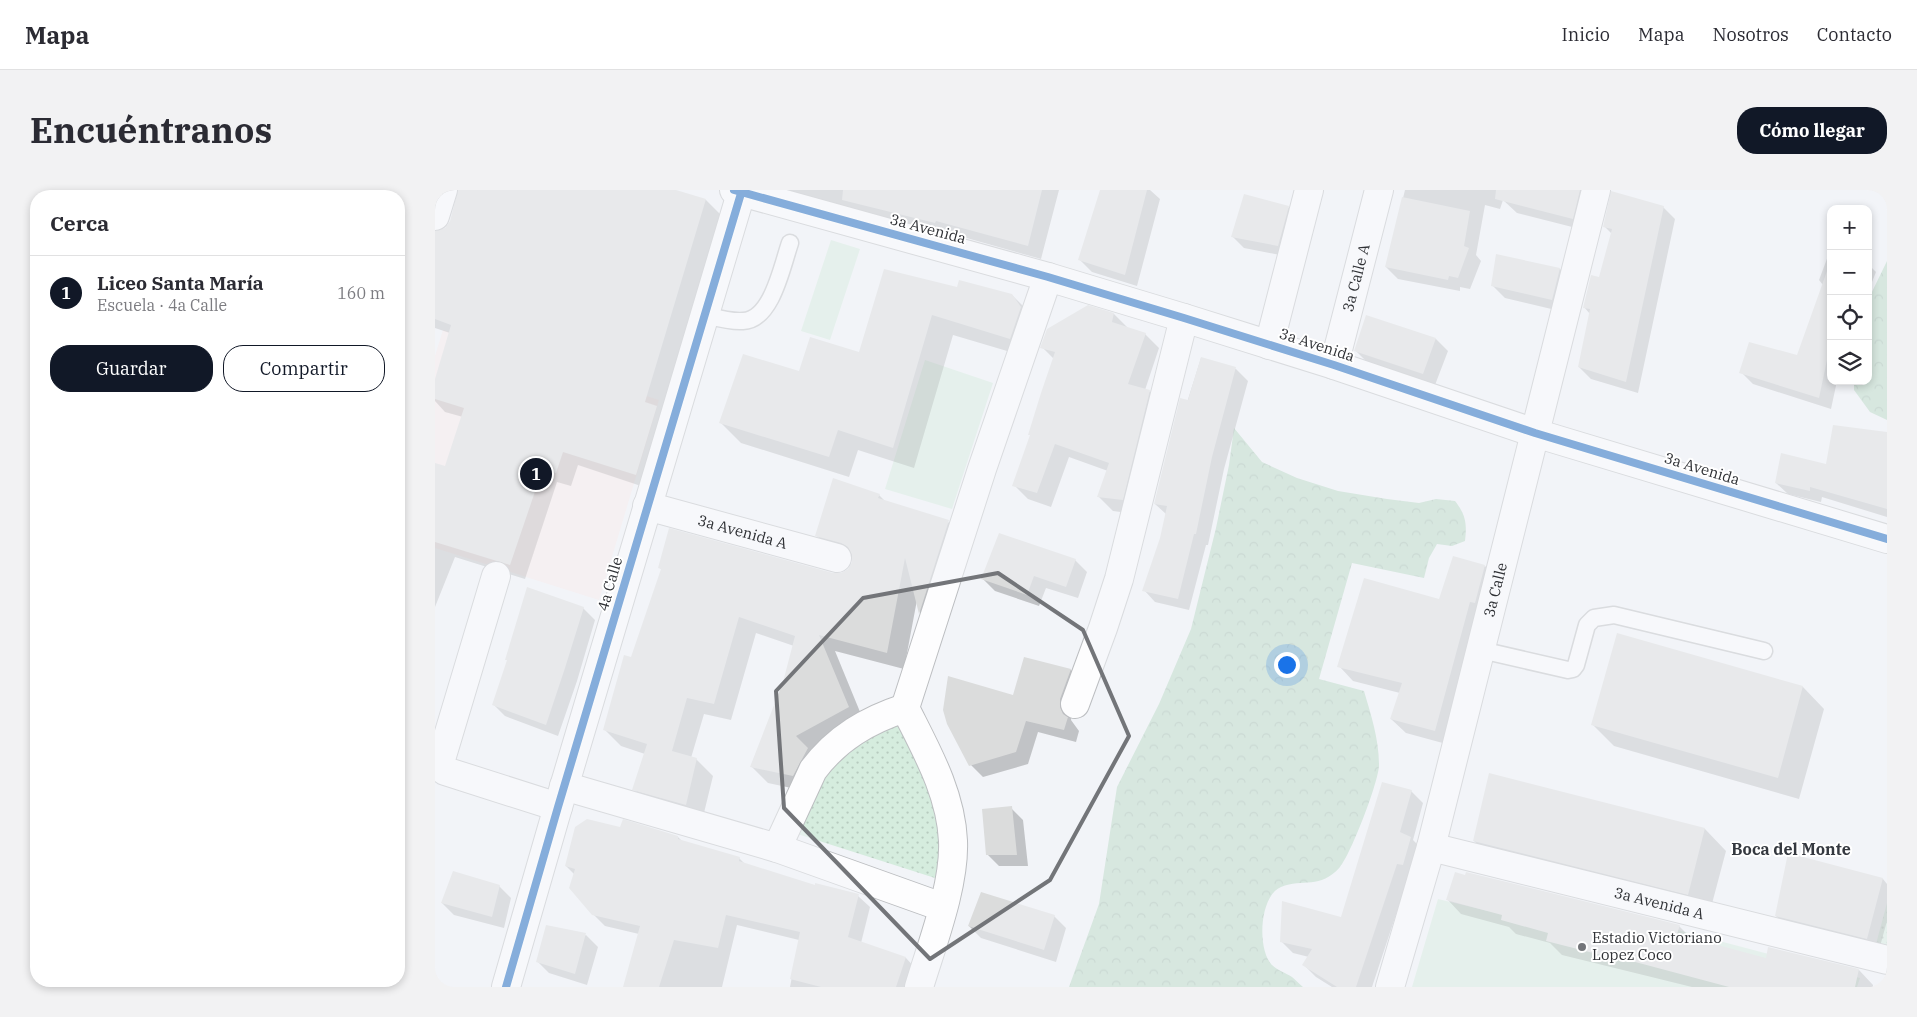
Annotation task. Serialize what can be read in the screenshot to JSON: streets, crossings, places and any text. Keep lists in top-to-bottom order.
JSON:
{
  "streets": {
    "street": [
      "3a Avenida",
      "3a Calle A",
      "3a Avenida A",
      "4a Calle",
      "3a Calle"
    ]
  },
  "crossings": [
    ["3a Avenida", "3a Calle A"],
    ["3a Avenida", "4a Calle"],
    ["3a Avenida", "3a Calle"],
    ["3a Avenida A", "4a Calle"],
    ["3a Avenida A", "3a Calle"]
  ],
  "districts": ["Boca del Monte"],
  "places": ["Estadio Victoriano Lopez Coco"],
  "page": {
    "header": "Mapa",
    "nav": [
      "Inicio",
      "Mapa",
      "Nosotros",
      "Contacto"
    ],
    "title": "Encuéntranos",
    "buttons": [
      "Cómo llegar",
      ["Guardar", "Compartir"]
    ],
    "heading": "Cerca",
    "map_buttons": ["+", "−"],
    "list": [
      {
        "mark": "1",
        "name": "Liceo Santa María",
        "note": "Escuela · 4a Calle",
        "value": "160 m"
      }
    ],
    "pins": "1"
  }
}
